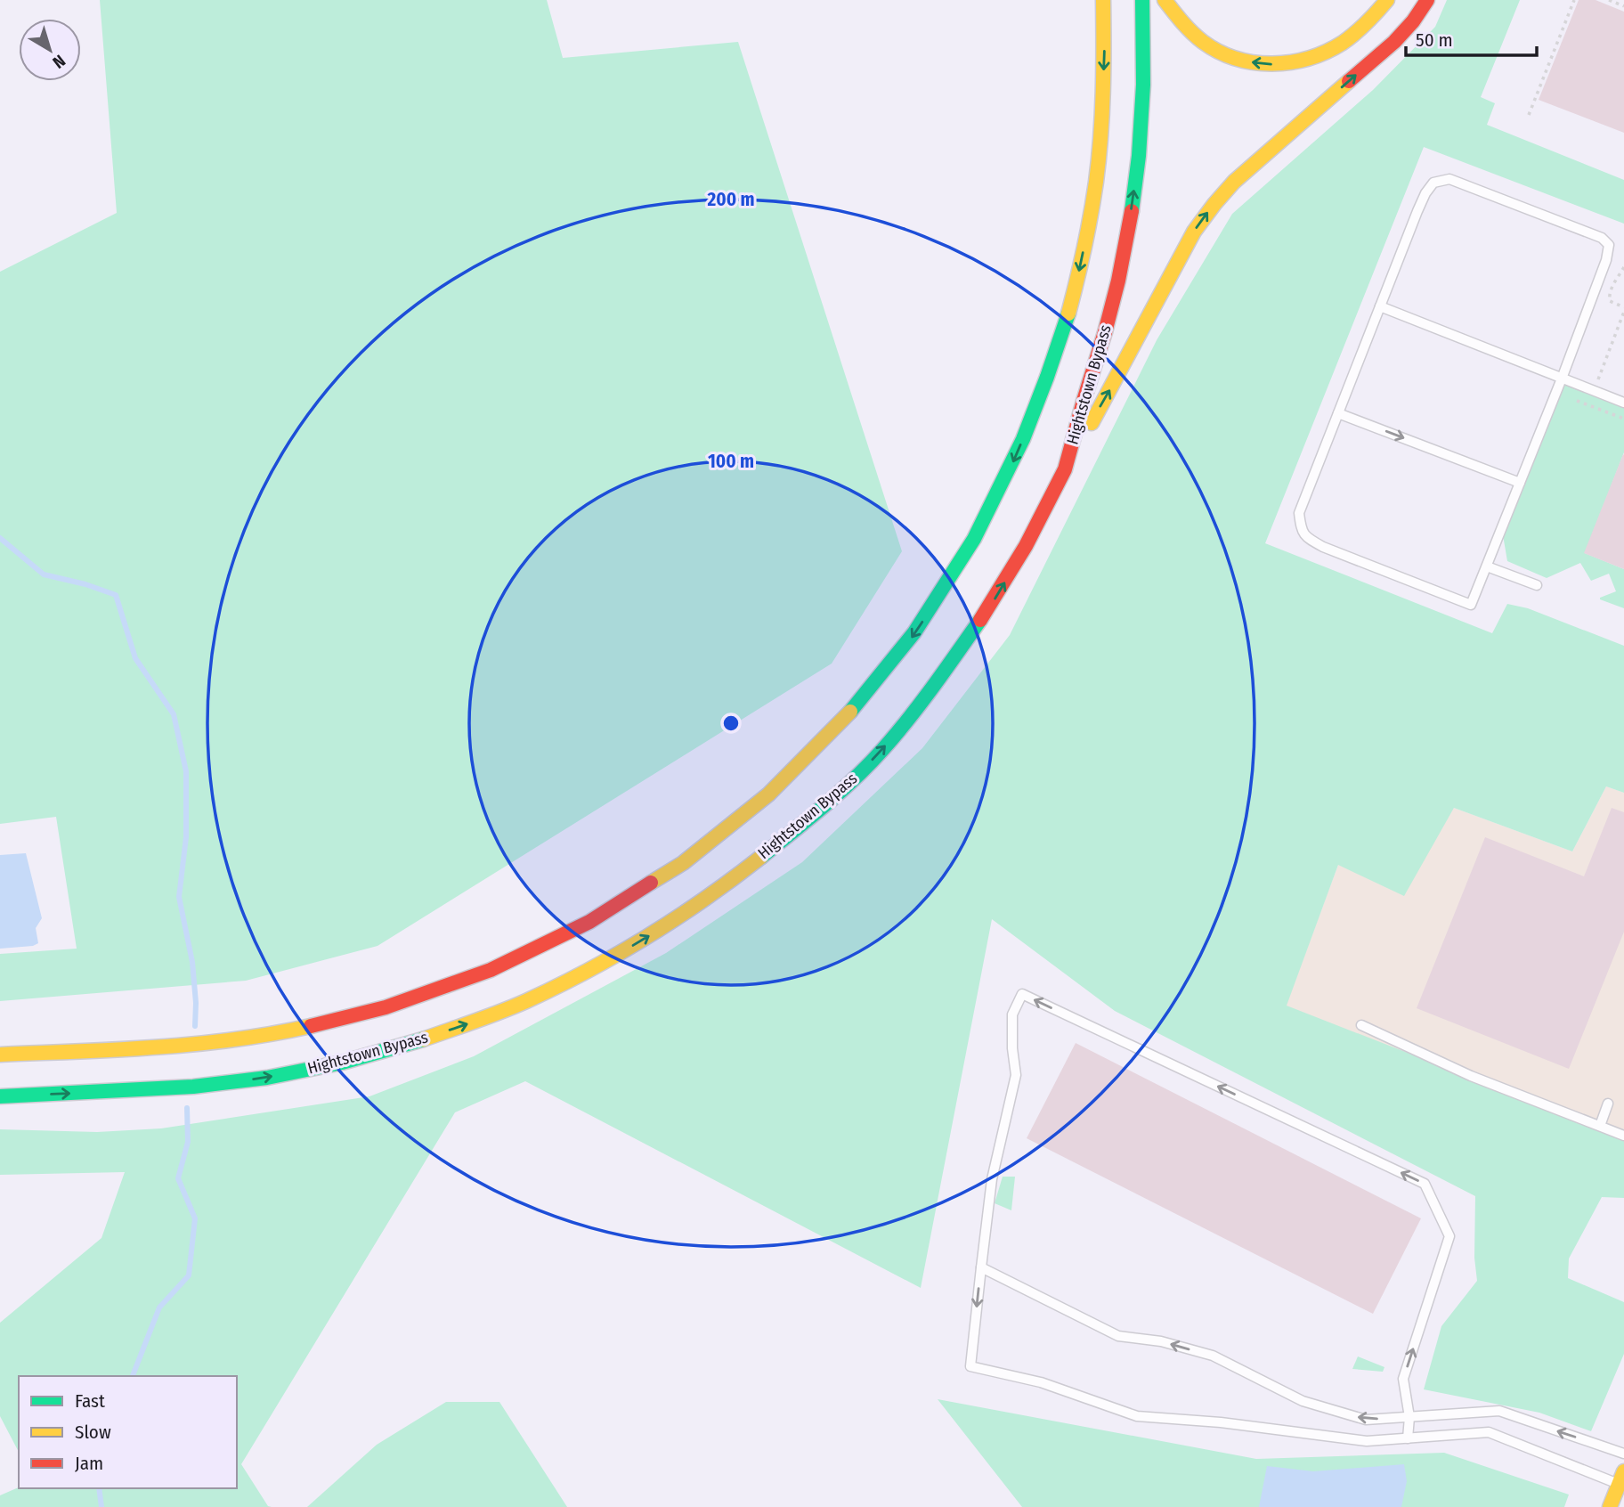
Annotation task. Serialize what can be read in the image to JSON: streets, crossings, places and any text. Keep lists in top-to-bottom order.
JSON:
{
  "streets": {
    "main road": ["Hightstown Bypass"]
  },
  "one_way": ["Hightstown Bypass"],
  "legend": ["Fast", "Slow", "Jam"],
  "scale_bar": "50 m",
  "north": "bottom right",
  "rings": ["200 m", "100 m"]
}
